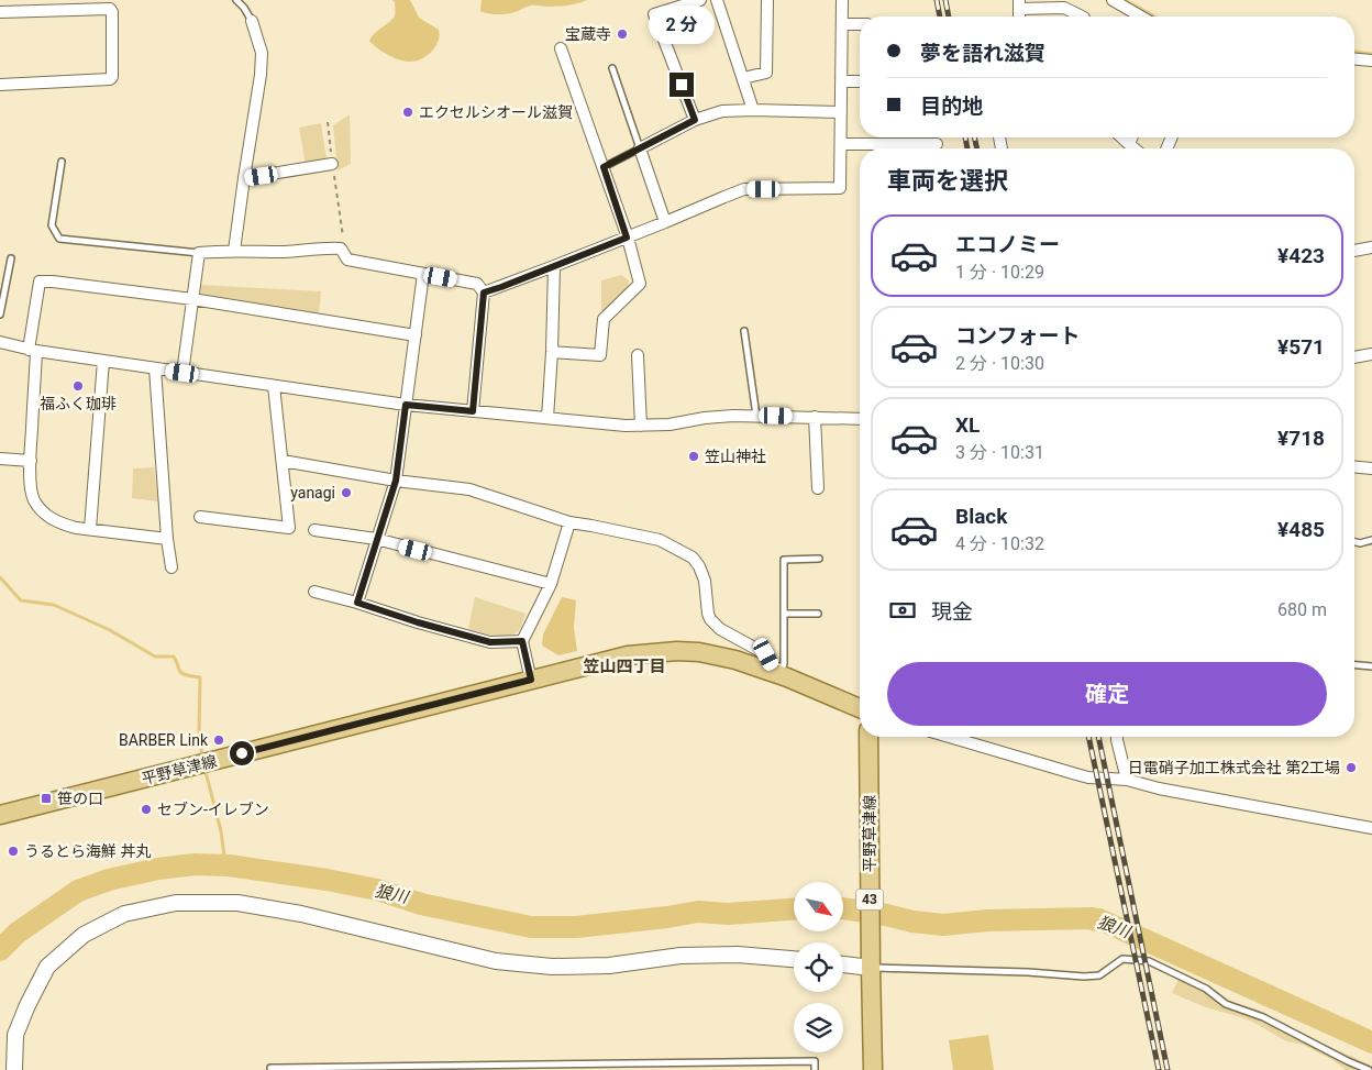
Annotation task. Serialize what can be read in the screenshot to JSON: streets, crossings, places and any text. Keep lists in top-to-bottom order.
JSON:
{
  "streets": {
    "main road": ["平野草津線", "43"]
  },
  "districts": ["笠山四丁目"],
  "water": ["狼川"],
  "places": {
    "other": [
      "宝蔵寺",
      "エクセルシオール滋賀",
      "福ふく珈琲",
      "笠山神社",
      "yanagi",
      "BARBER Link",
      "日電硝子加工株式会社 第2工場",
      "セブン-イレブン",
      "うるとら海鮮 丼丸"
    ],
    "transit": ["笹の口"]
  },
  "north": "bottom right",
  "page": {
    "bubble": "2 分",
    "banner": ["夢を語れ滋賀", "目的地"],
    "heading": "車両を選択",
    "list": [
      {
        "name": "エコノミー",
        "note": "1 分 · 10:29",
        "value": "¥423"
      },
      {
        "name": "コンフォート",
        "note": "2 分 · 10:30",
        "value": "¥571"
      },
      {
        "name": "XL",
        "note": "3 分 · 10:31",
        "value": "¥718"
      },
      {
        "name": "Black",
        "note": "4 分 · 10:32",
        "value": "¥485"
      }
    ],
    "pay": ["現金", "680 m"],
    "buttons": "確定"
  }
}
